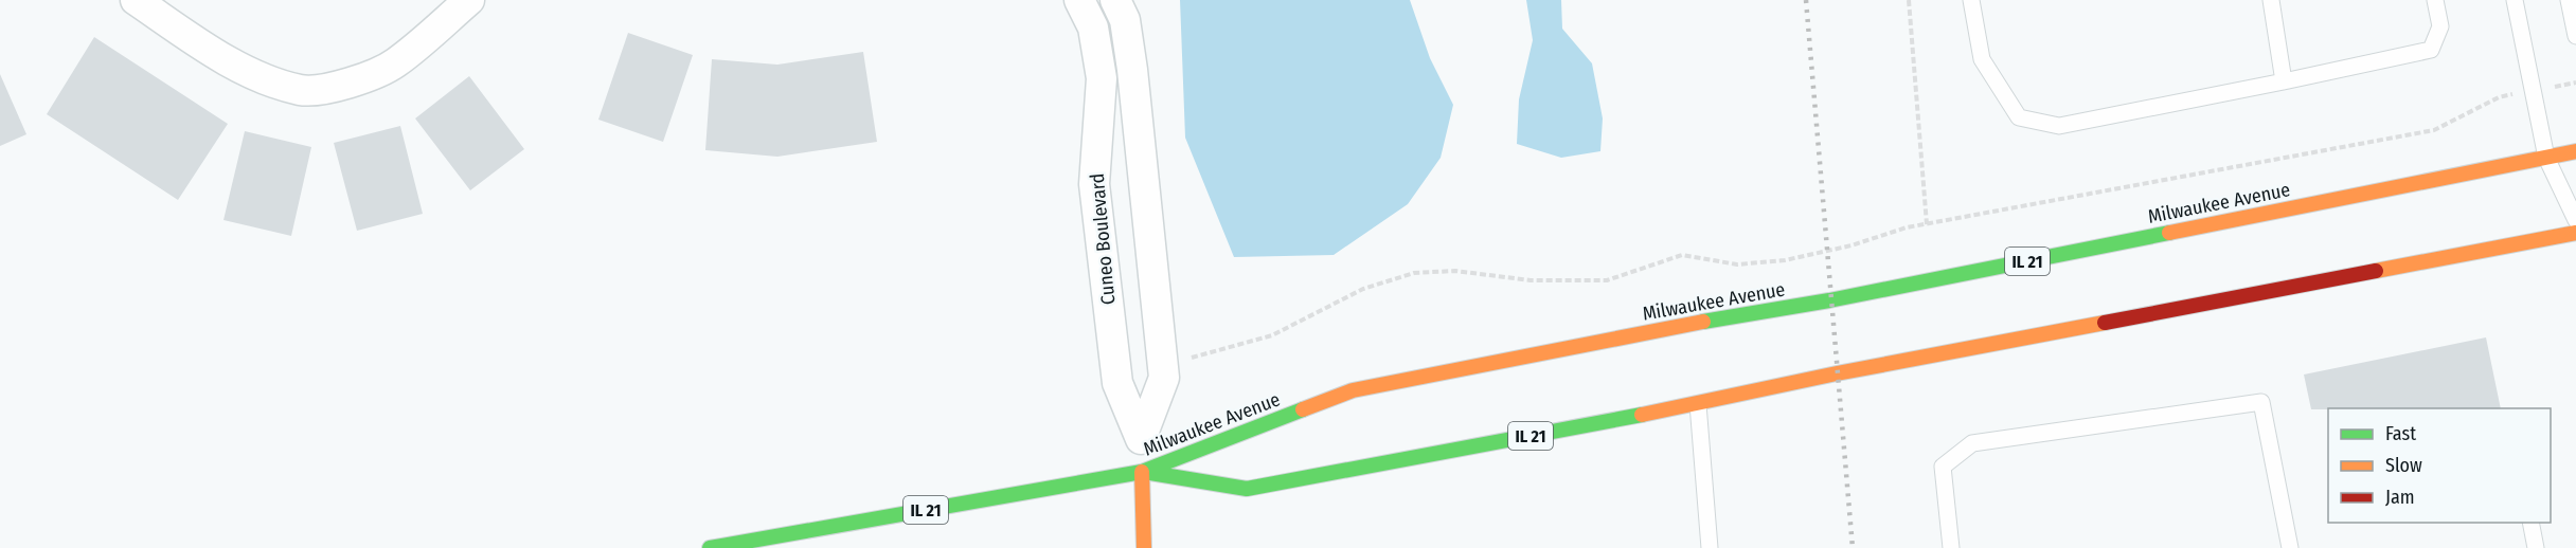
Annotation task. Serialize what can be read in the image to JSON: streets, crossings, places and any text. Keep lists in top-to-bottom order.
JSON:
{
  "streets": {
    "main road": ["Milwaukee Avenue", "IL 21"],
    "street": ["Cuneo Boulevard"]
  },
  "crossings": [
    ["Milwaukee Avenue", "Cuneo Boulevard"],
    ["Milwaukee Avenue", "IL 21"],
    ["Cuneo Boulevard", "IL 21"]
  ],
  "legend": ["Fast", "Slow", "Jam"]
}
